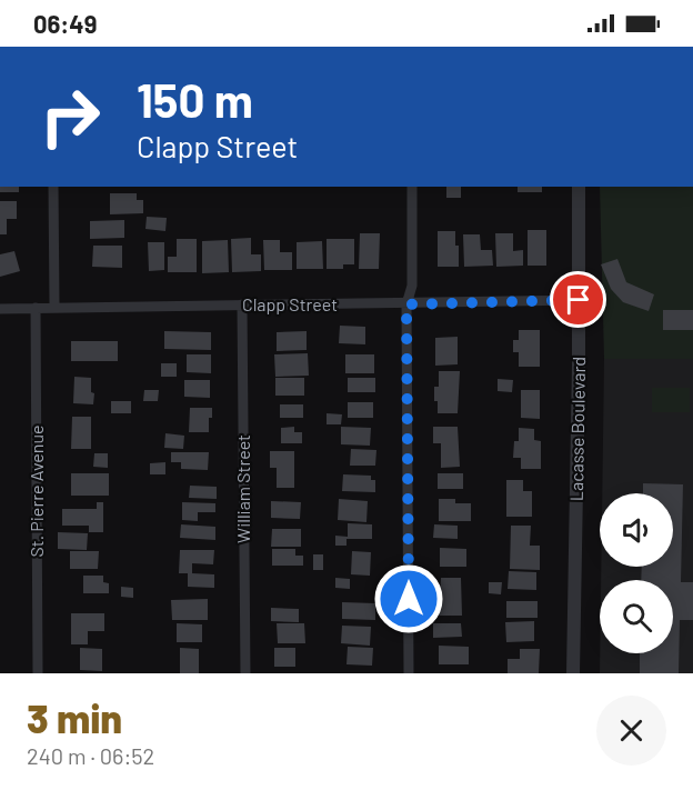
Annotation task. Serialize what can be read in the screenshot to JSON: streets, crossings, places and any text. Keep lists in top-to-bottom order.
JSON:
{
  "streets": {
    "street": [
      "Clapp Street",
      "Lacasse Boulevard",
      "William Street",
      "St. Pierre Avenue"
    ]
  },
  "crossings": [
    ["Clapp Street", "Lacasse Boulevard"],
    ["Clapp Street", "William Street"],
    ["Clapp Street", "St. Pierre Avenue"]
  ],
  "page": {
    "status": "06:49",
    "turn": ["150 m", "Clapp Street"],
    "heading": ["3 min", "240 m · 06:52"]
  }
}
